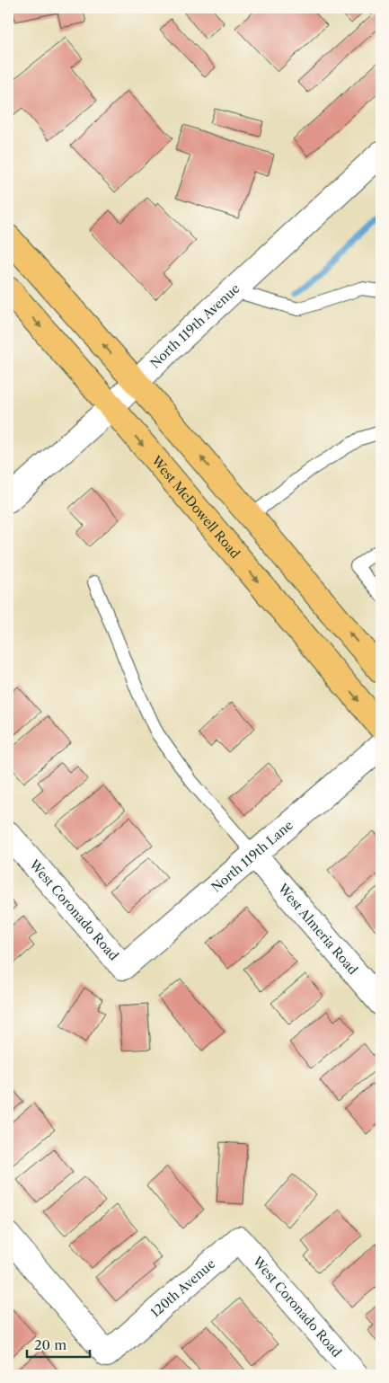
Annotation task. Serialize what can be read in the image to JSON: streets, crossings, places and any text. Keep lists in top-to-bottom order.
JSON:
{
  "streets": {
    "main road": ["West McDowell Road"],
    "street": [
      "North 119th Avenue",
      "North 119th Lane",
      "West Coronado Road",
      "West Almeria Road",
      "120th Avenue"
    ]
  },
  "crossings": [
    ["North 119th Avenue", "West McDowell Road"],
    ["North 119th Lane", "West Coronado Road"],
    ["North 119th Lane", "West Almeria Road"],
    ["West Coronado Road", "120th Avenue"]
  ],
  "scale_bar": "20 m"
}
